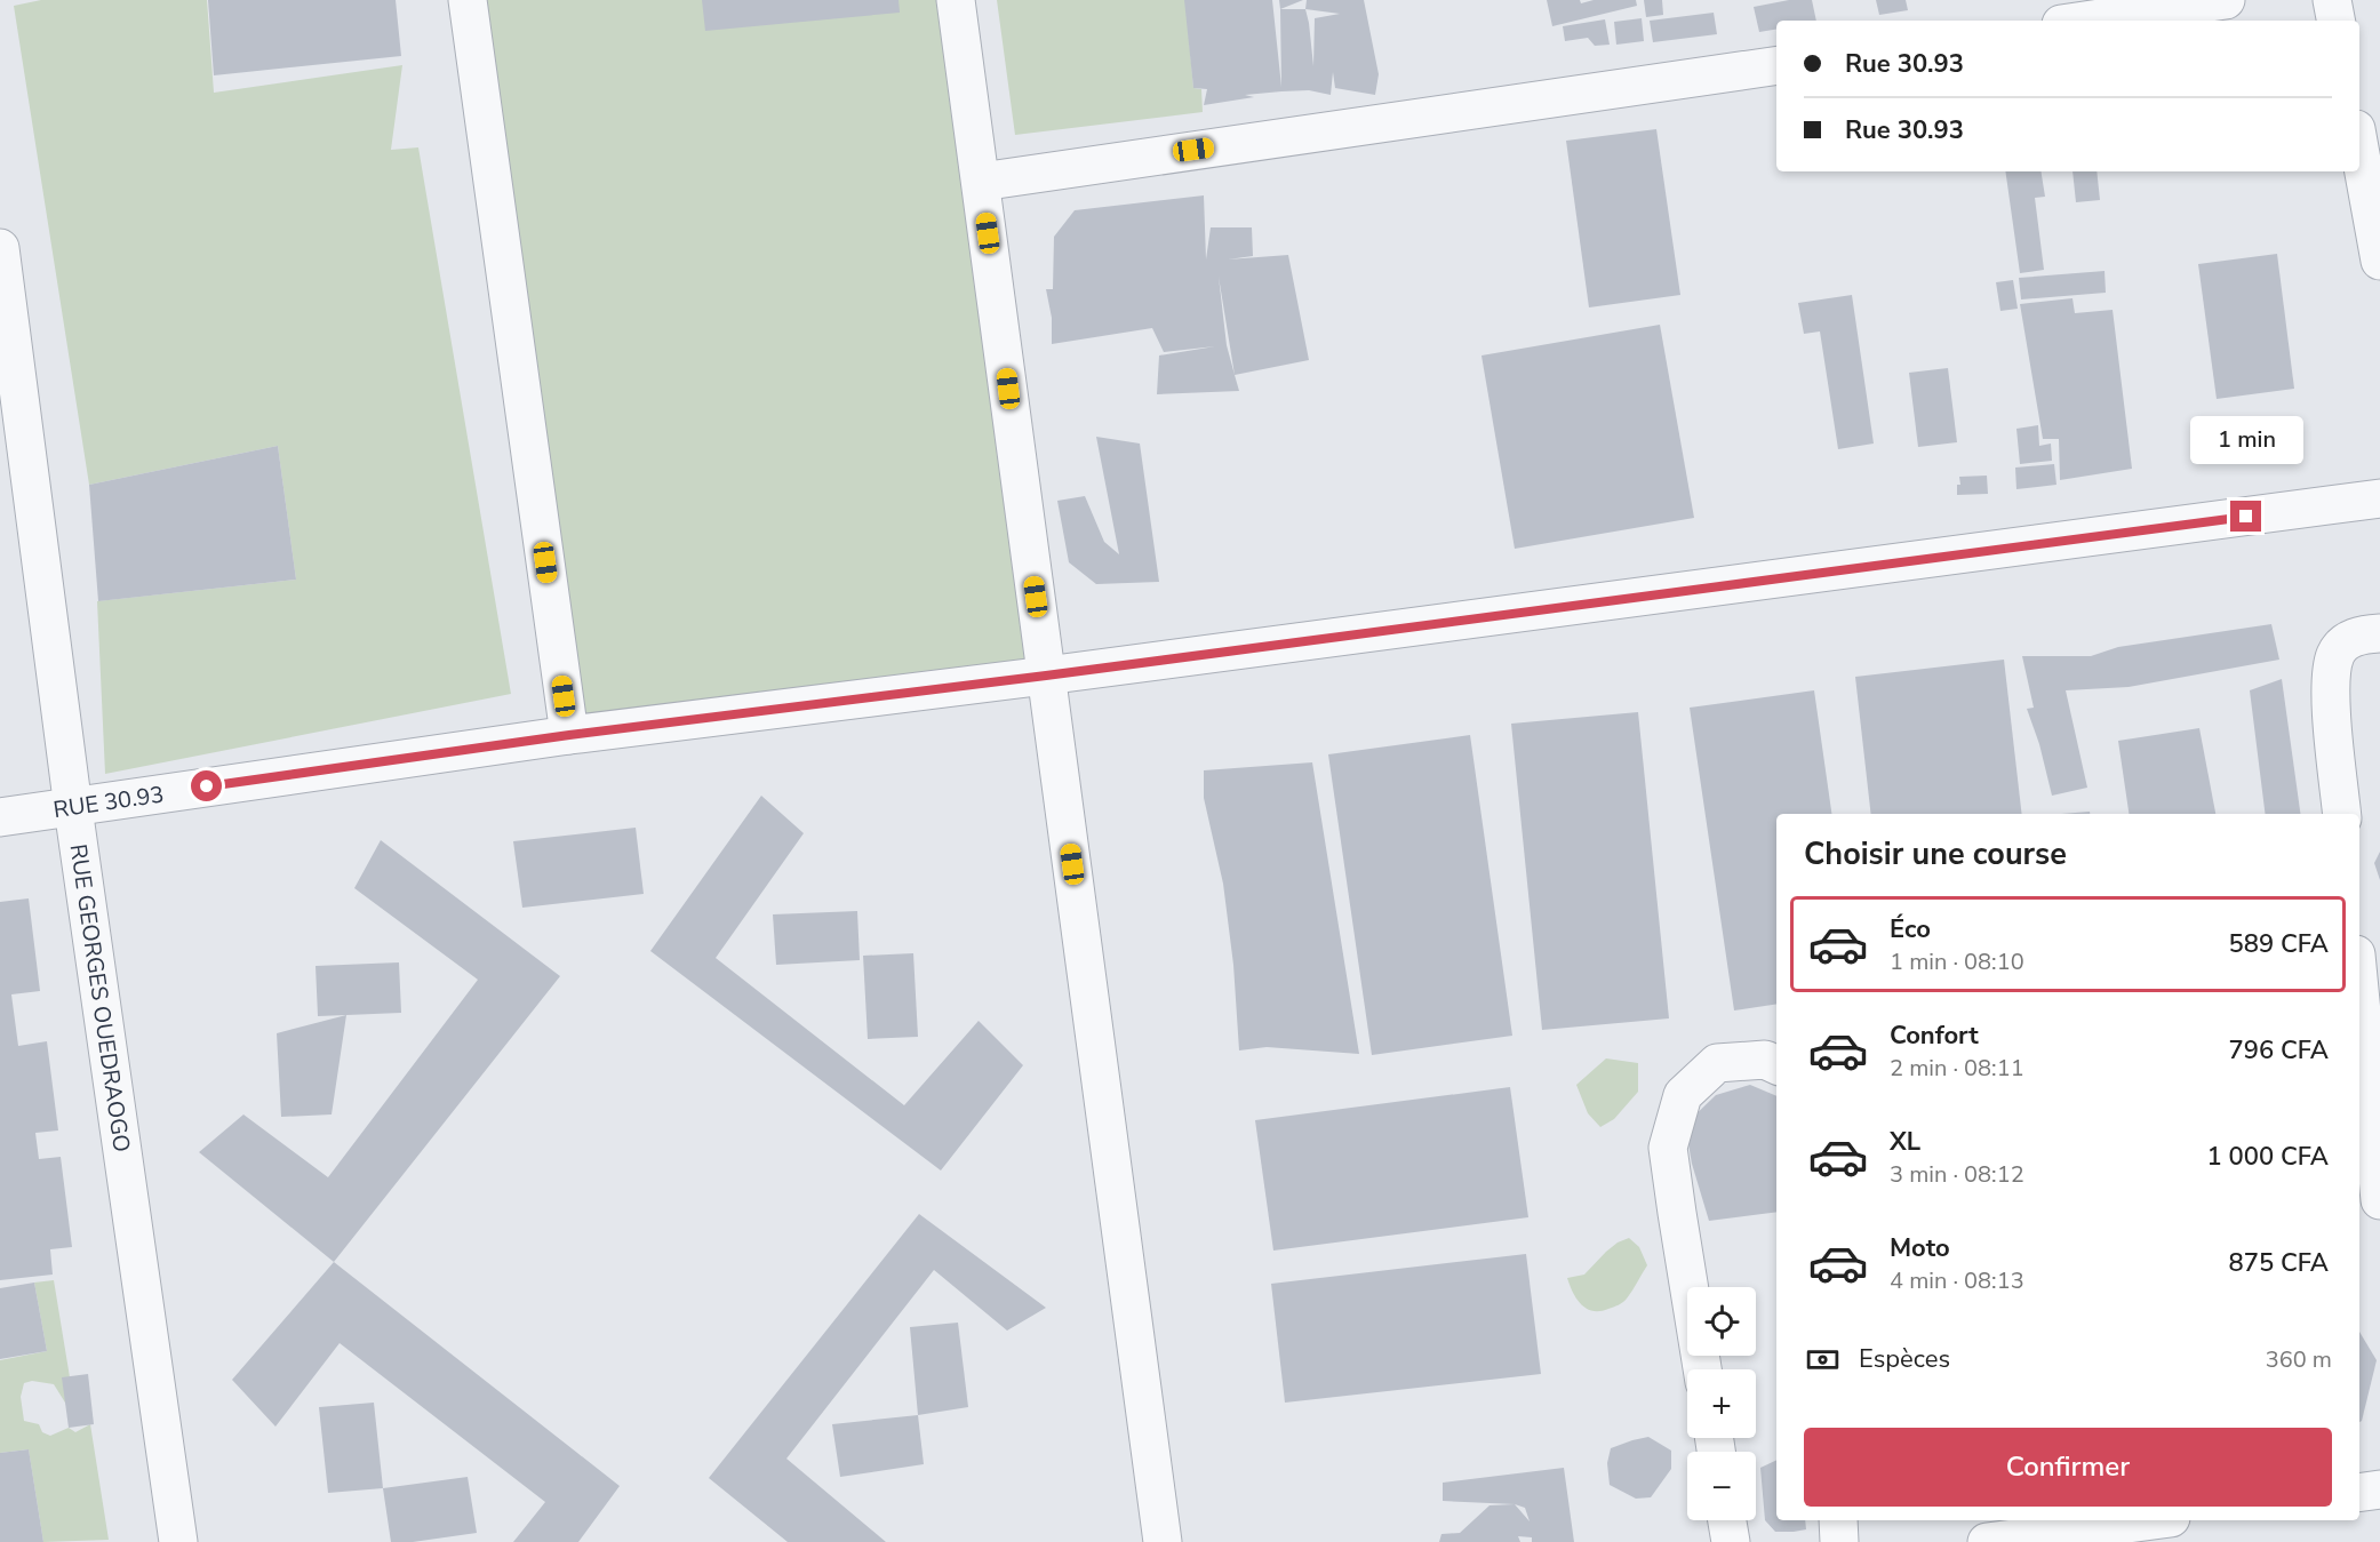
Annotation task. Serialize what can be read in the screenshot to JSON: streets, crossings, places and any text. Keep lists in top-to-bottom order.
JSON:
{
  "streets": {
    "street": ["RUE 30.93", "RUE GEORGES OUEDRAOGO"]
  },
  "crossings": [
    ["RUE 30.93", "RUE GEORGES OUEDRAOGO"]
  ],
  "page": {
    "banner": ["Rue 30.93", "Rue 30.93"],
    "bubble": "1 min",
    "heading": "Choisir une course",
    "list": [
      {
        "name": "Éco",
        "note": "1 min · 08:10",
        "value": "589 CFA"
      },
      {
        "name": "Confort",
        "note": "2 min · 08:11",
        "value": "796 CFA"
      },
      {
        "name": "XL",
        "note": "3 min · 08:12",
        "value": "1 000 CFA"
      },
      {
        "name": "Moto",
        "note": "4 min · 08:13",
        "value": "875 CFA"
      }
    ],
    "map_buttons": ["+", "−"],
    "pay": ["Espèces", "360 m"],
    "buttons": "Confirmer"
  }
}
